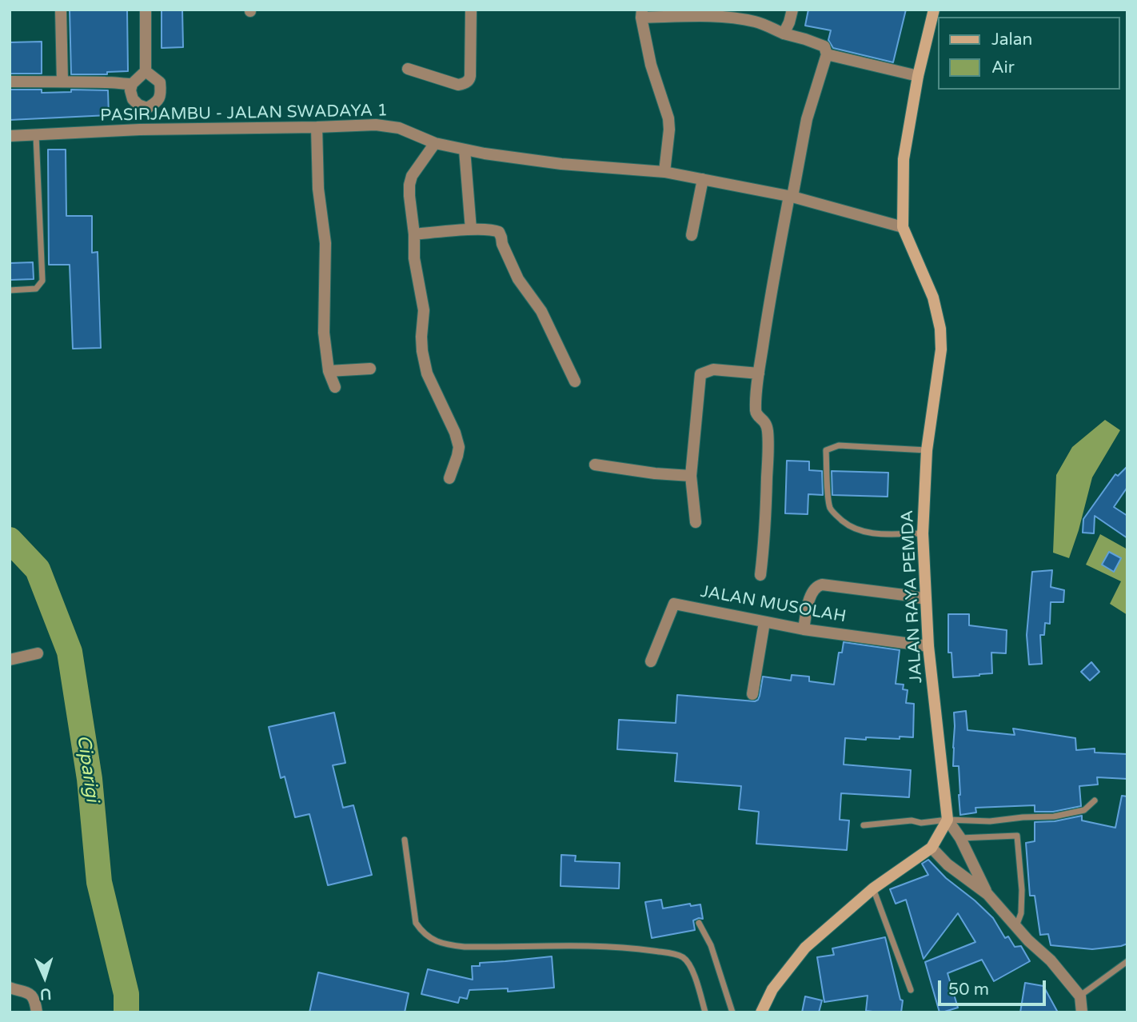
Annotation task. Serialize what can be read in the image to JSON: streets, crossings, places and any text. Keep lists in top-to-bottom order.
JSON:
{
  "streets": {
    "main road": ["JALAN RAYA PEMDA"],
    "street": ["PASIRJAMBU - JALAN SWADAYA 1", "JALAN MUSOLAH"]
  },
  "crossings": [
    ["PASIRJAMBU - JALAN SWADAYA 1", "JALAN RAYA PEMDA"],
    ["JALAN RAYA PEMDA", "JALAN MUSOLAH"]
  ],
  "water": ["Ciparigi"],
  "legend": ["Jalan", "Air"],
  "scale_bar": "50 m",
  "north": "bottom"
}
